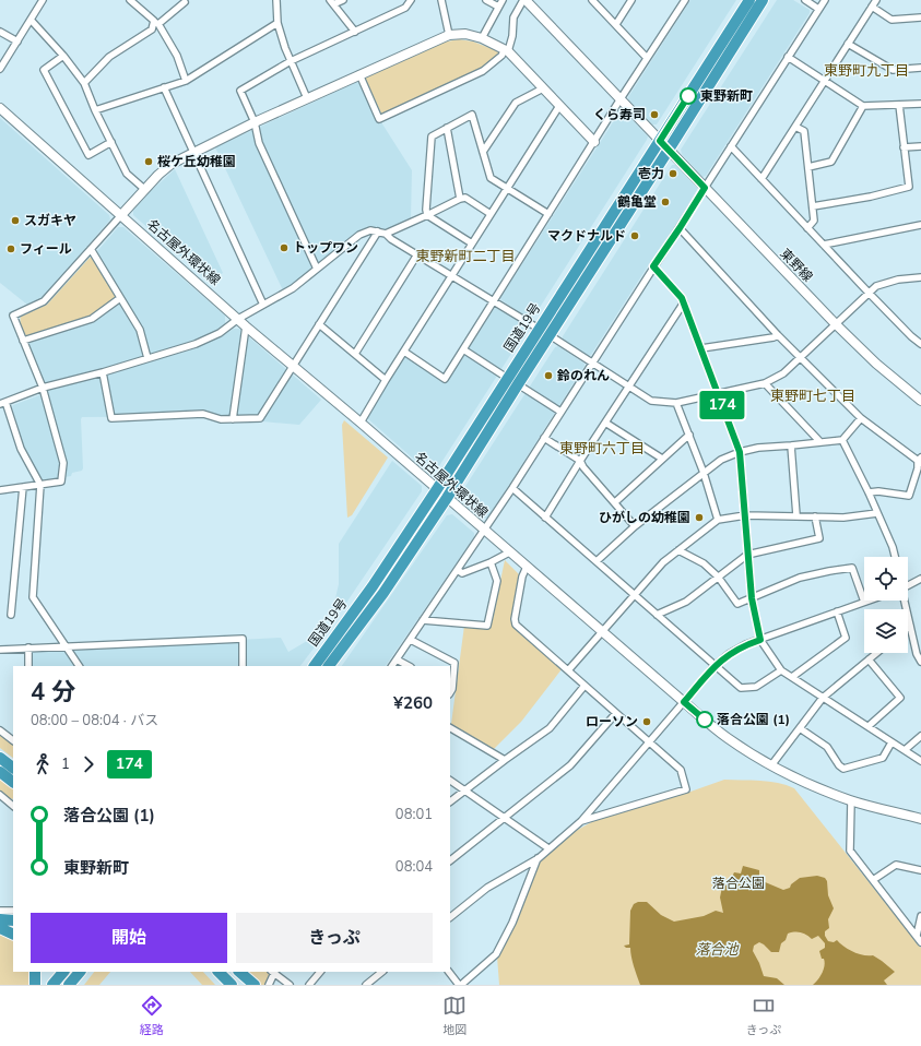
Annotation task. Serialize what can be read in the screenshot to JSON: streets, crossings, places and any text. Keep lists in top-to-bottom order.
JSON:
{
  "streets": {
    "highway": ["国道19号"],
    "main road": ["名古屋外環状線", "東野線"]
  },
  "crossings": [
    ["名古屋外環状線", "国道19号"],
    ["東野線", "国道19号"]
  ],
  "districts": [
    "東野町九丁目",
    "東野新町二丁目",
    "東野町七丁目",
    "東野町六丁目"
  ],
  "water": ["落合池"],
  "parks": ["落合公園"],
  "places": [
    "東野新町",
    "くら寿司",
    "桜ケ丘幼稚園",
    "壱力",
    "鶴亀堂",
    "スガキヤ",
    "マクドナルド",
    "トップワン",
    "フィール",
    "鈴のれん",
    "ひがしの幼稚園",
    "落合公園 (1)",
    "ローソン"
  ],
  "lines": ["bus line 174"],
  "page": {
    "on_map": "174",
    "heading": ["4 分", "08:00 – 08:04 · バス", "¥260"],
    "legs": ["1", "174"],
    "list": [
      {
        "name": "落合公園 (1)",
        "value": "08:01"
      },
      {
        "name": "東野新町",
        "value": "08:04"
      }
    ],
    "buttons": ["開始", "きっぷ"],
    "tabs": ["経路", "地図", "きっぷ"]
  }
}
